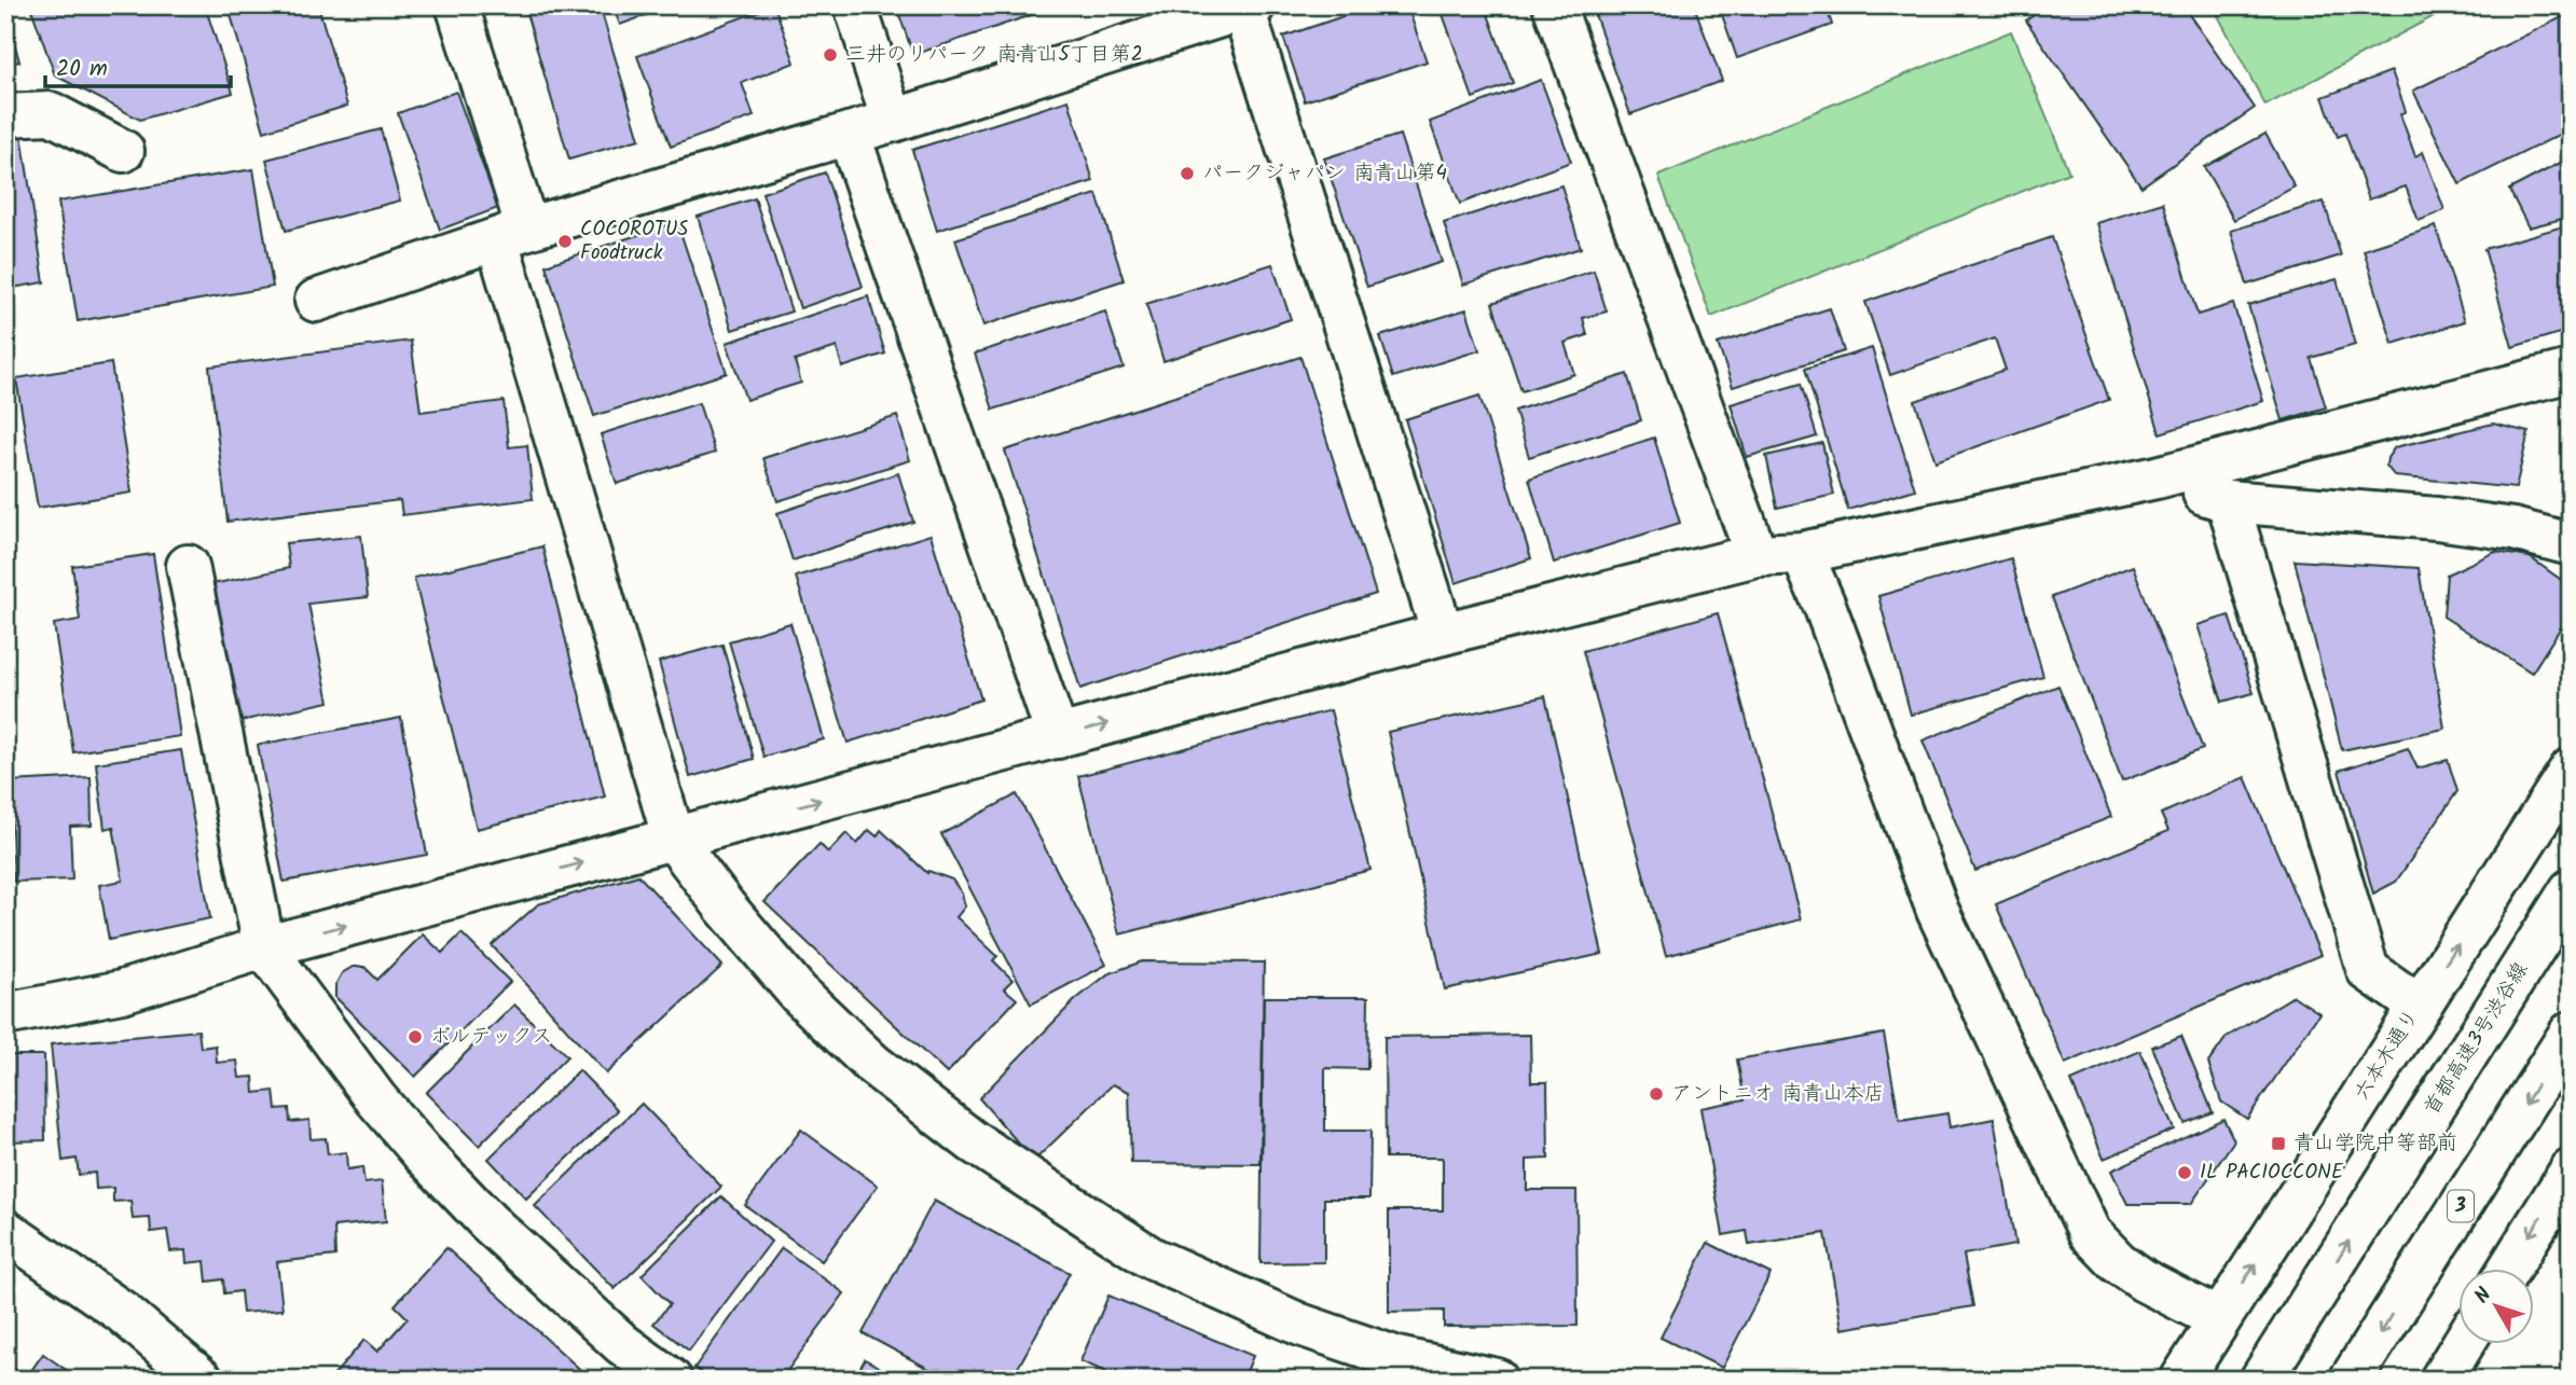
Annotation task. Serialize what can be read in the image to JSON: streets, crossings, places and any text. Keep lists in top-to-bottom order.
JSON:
{
  "streets": {
    "main road": ["首都高速3号渋谷線", "六本木通り", "3"]
  },
  "places": {
    "other": [
      "三井のリパーク 南青山5丁目第2",
      "パークジャパン 南青山第4",
      "COCOROTUS Foodtruck",
      "ボルテックス",
      "アントニオ 南青山本店",
      "IL PACIOCCONE"
    ],
    "transit": ["青山学院中等部前"]
  },
  "scale_bar": "20 m",
  "north": "top left"
}
